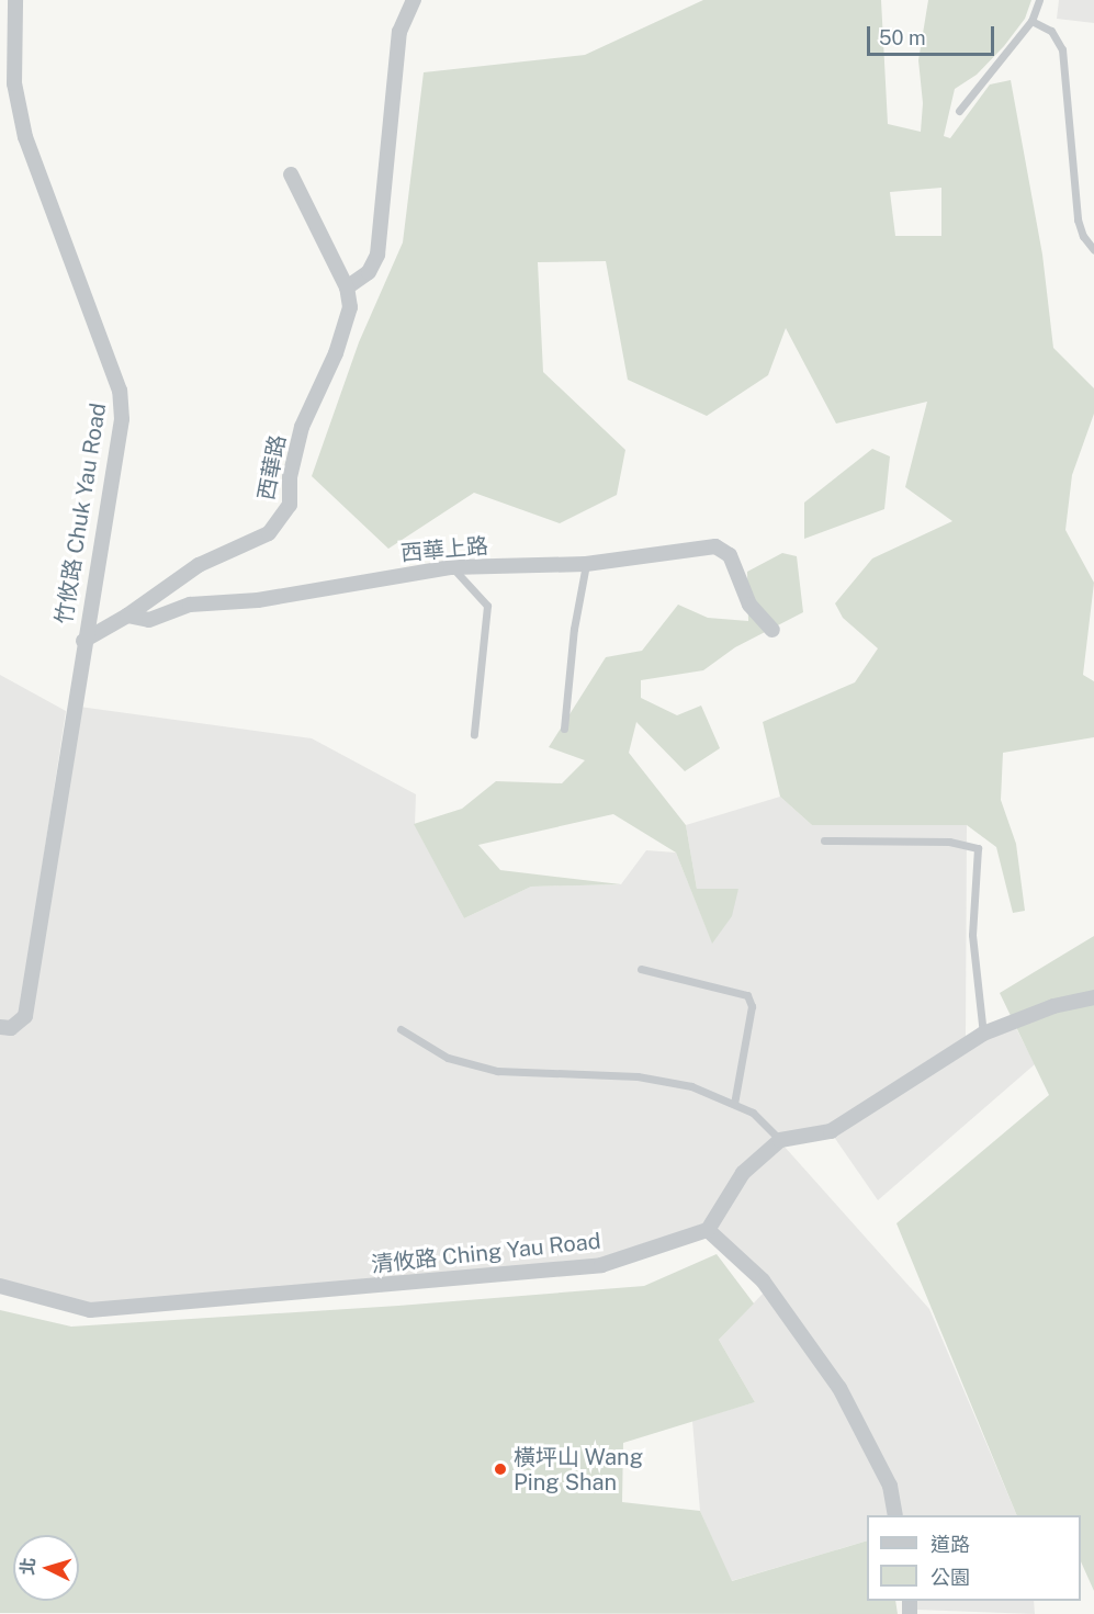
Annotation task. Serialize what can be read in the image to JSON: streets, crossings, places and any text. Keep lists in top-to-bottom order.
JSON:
{
  "streets": {
    "street": [
      "西華路",
      "竹攸路 Chuk Yau Road",
      "西華上路",
      "清攸路 Ching Yau Road"
    ]
  },
  "crossings": [
    ["西華路", "西華上路"]
  ],
  "places": ["橫坪山 Wang Ping Shan"],
  "legend": ["道路", "公園"],
  "scale_bar": "50 m",
  "north": "left"
}
